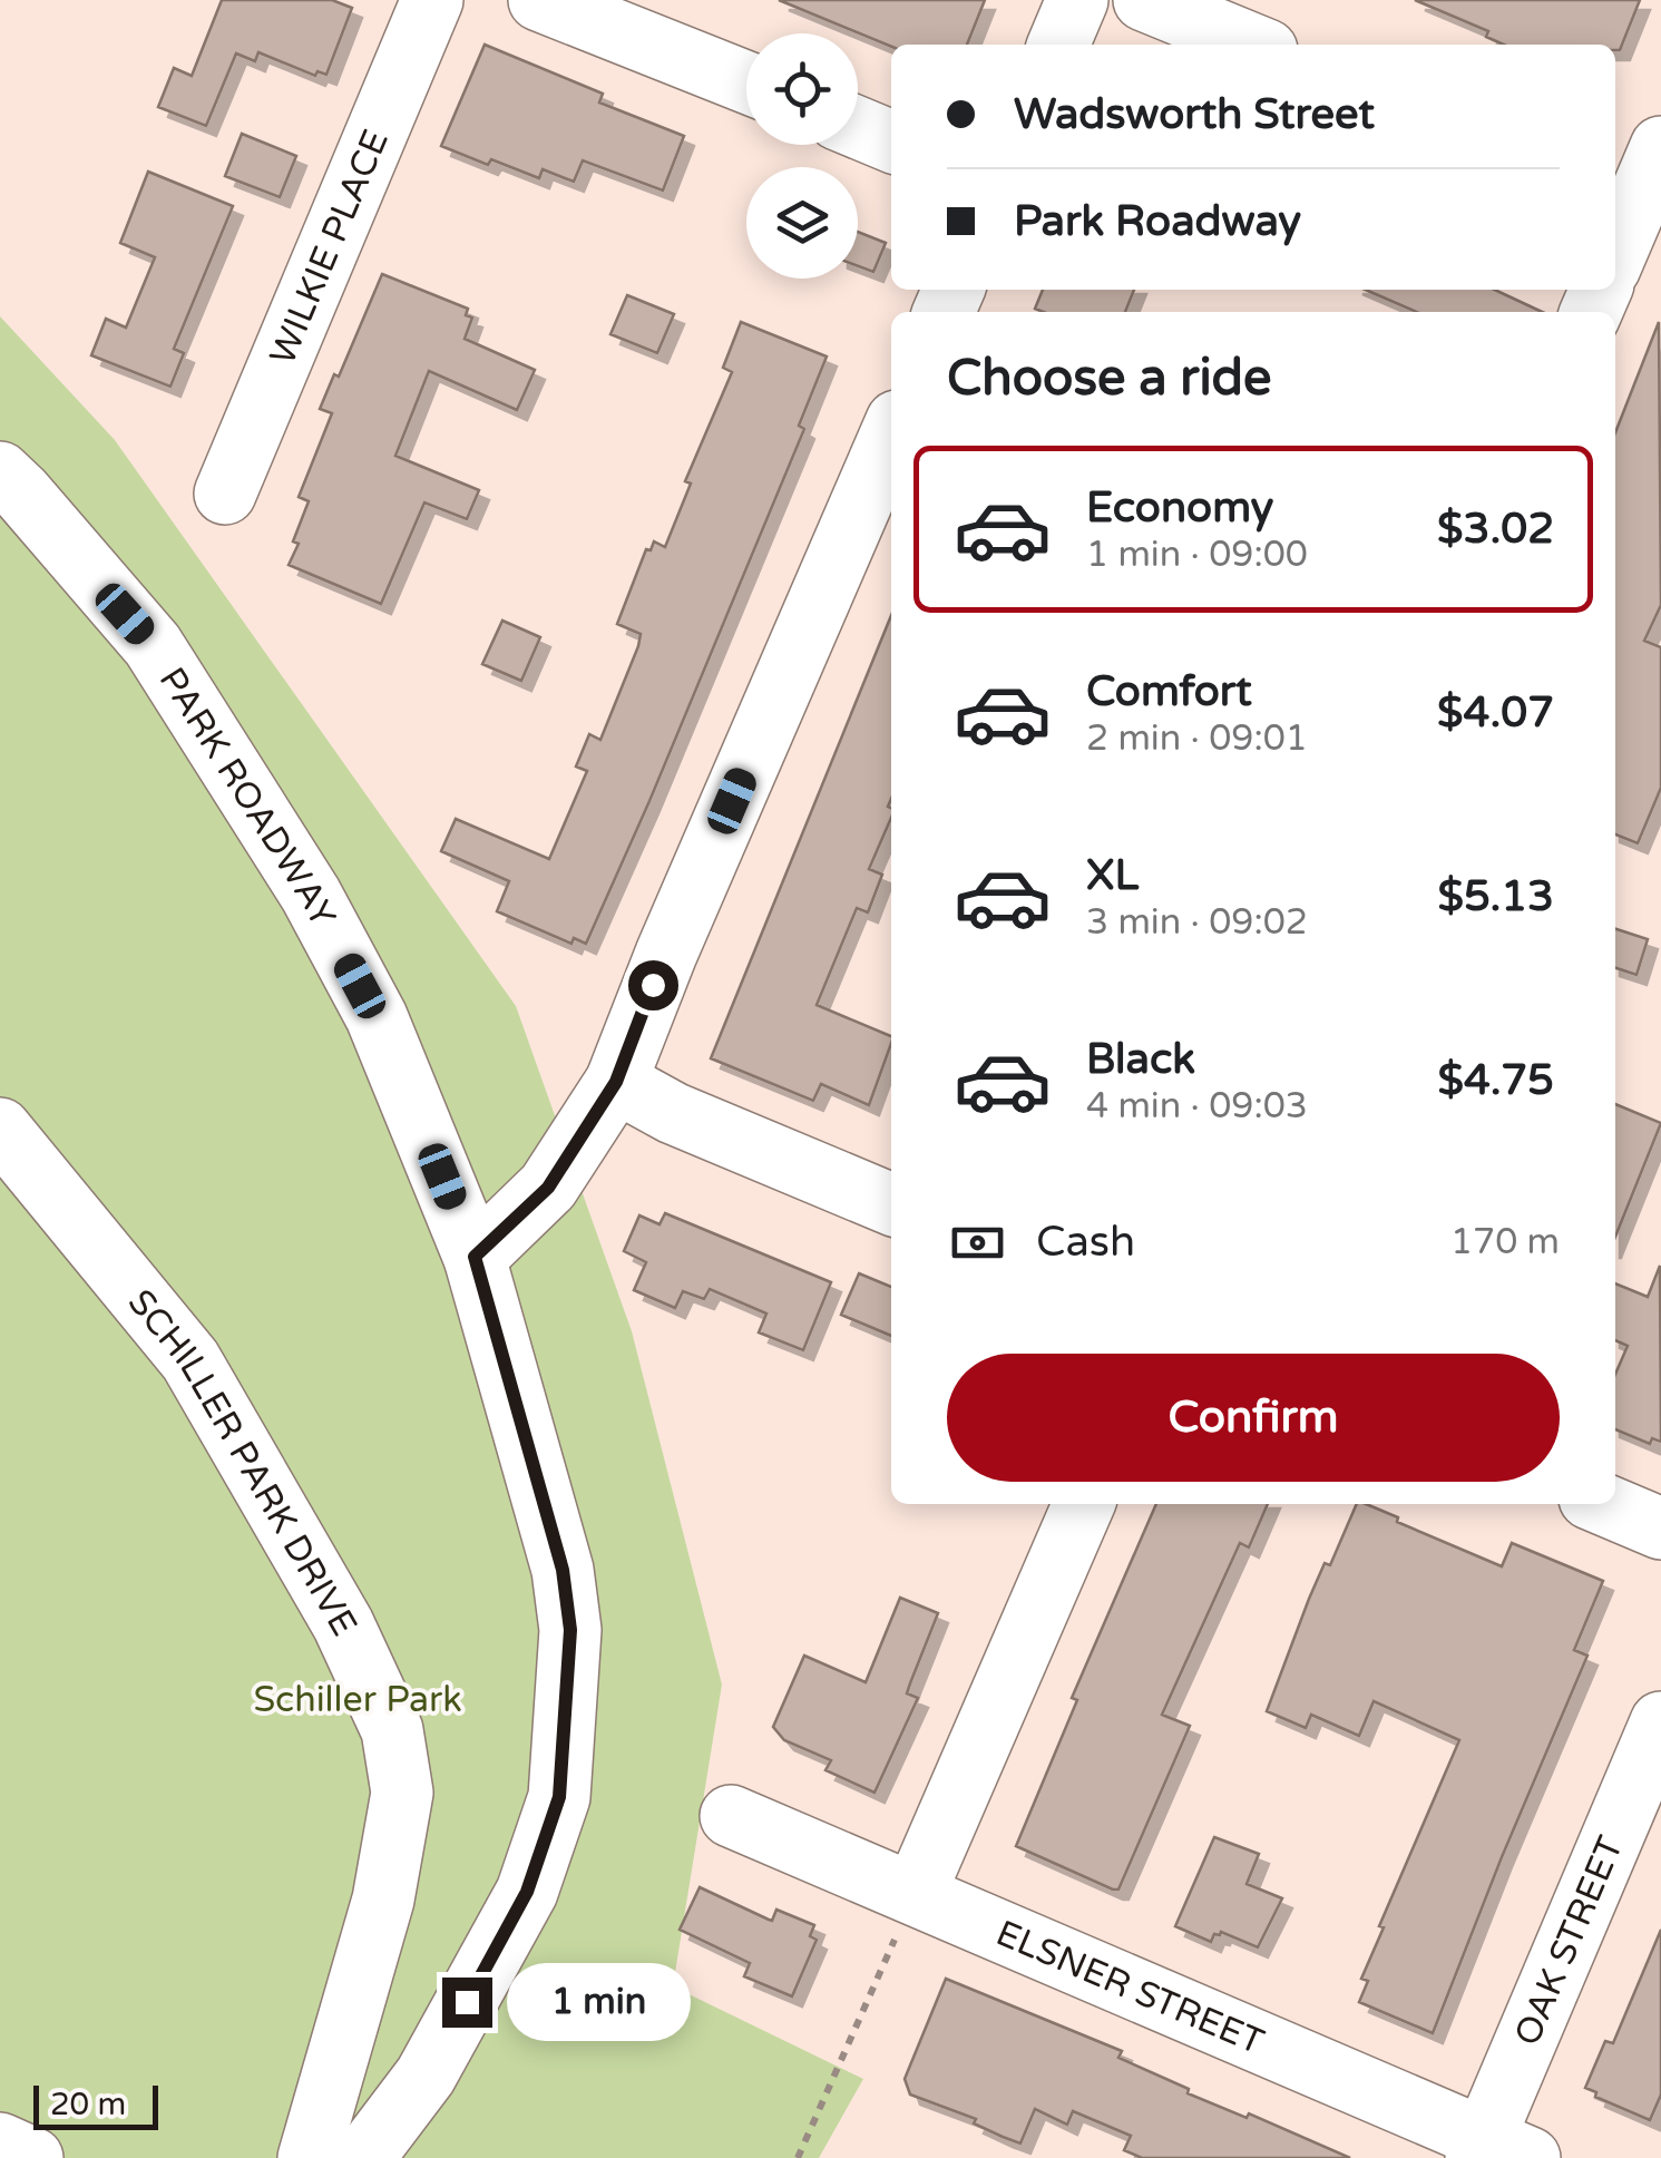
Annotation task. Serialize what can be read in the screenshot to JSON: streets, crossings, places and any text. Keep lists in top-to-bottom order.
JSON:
{
  "streets": {
    "street": [
      "WILKIE PLACE",
      "PARK ROADWAY",
      "SCHILLER PARK DRIVE",
      "OAK STREET",
      "ELSNER STREET"
    ]
  },
  "crossings": [
    ["OAK STREET", "ELSNER STREET"]
  ],
  "parks": ["Schiller Park"],
  "scale_bar": "20 m",
  "page": {
    "banner": ["Wadsworth Street", "Park Roadway"],
    "heading": "Choose a ride",
    "list": [
      {
        "name": "Economy",
        "note": "1 min · 09:00",
        "value": "$3.02"
      },
      {
        "name": "Comfort",
        "note": "2 min · 09:01",
        "value": "$4.07"
      },
      {
        "name": "XL",
        "note": "3 min · 09:02",
        "value": "$5.13"
      },
      {
        "name": "Black",
        "note": "4 min · 09:03",
        "value": "$4.75"
      }
    ],
    "pay": ["Cash", "170 m"],
    "buttons": "Confirm",
    "bubble": "1 min",
    "scale": "20 m"
  }
}
